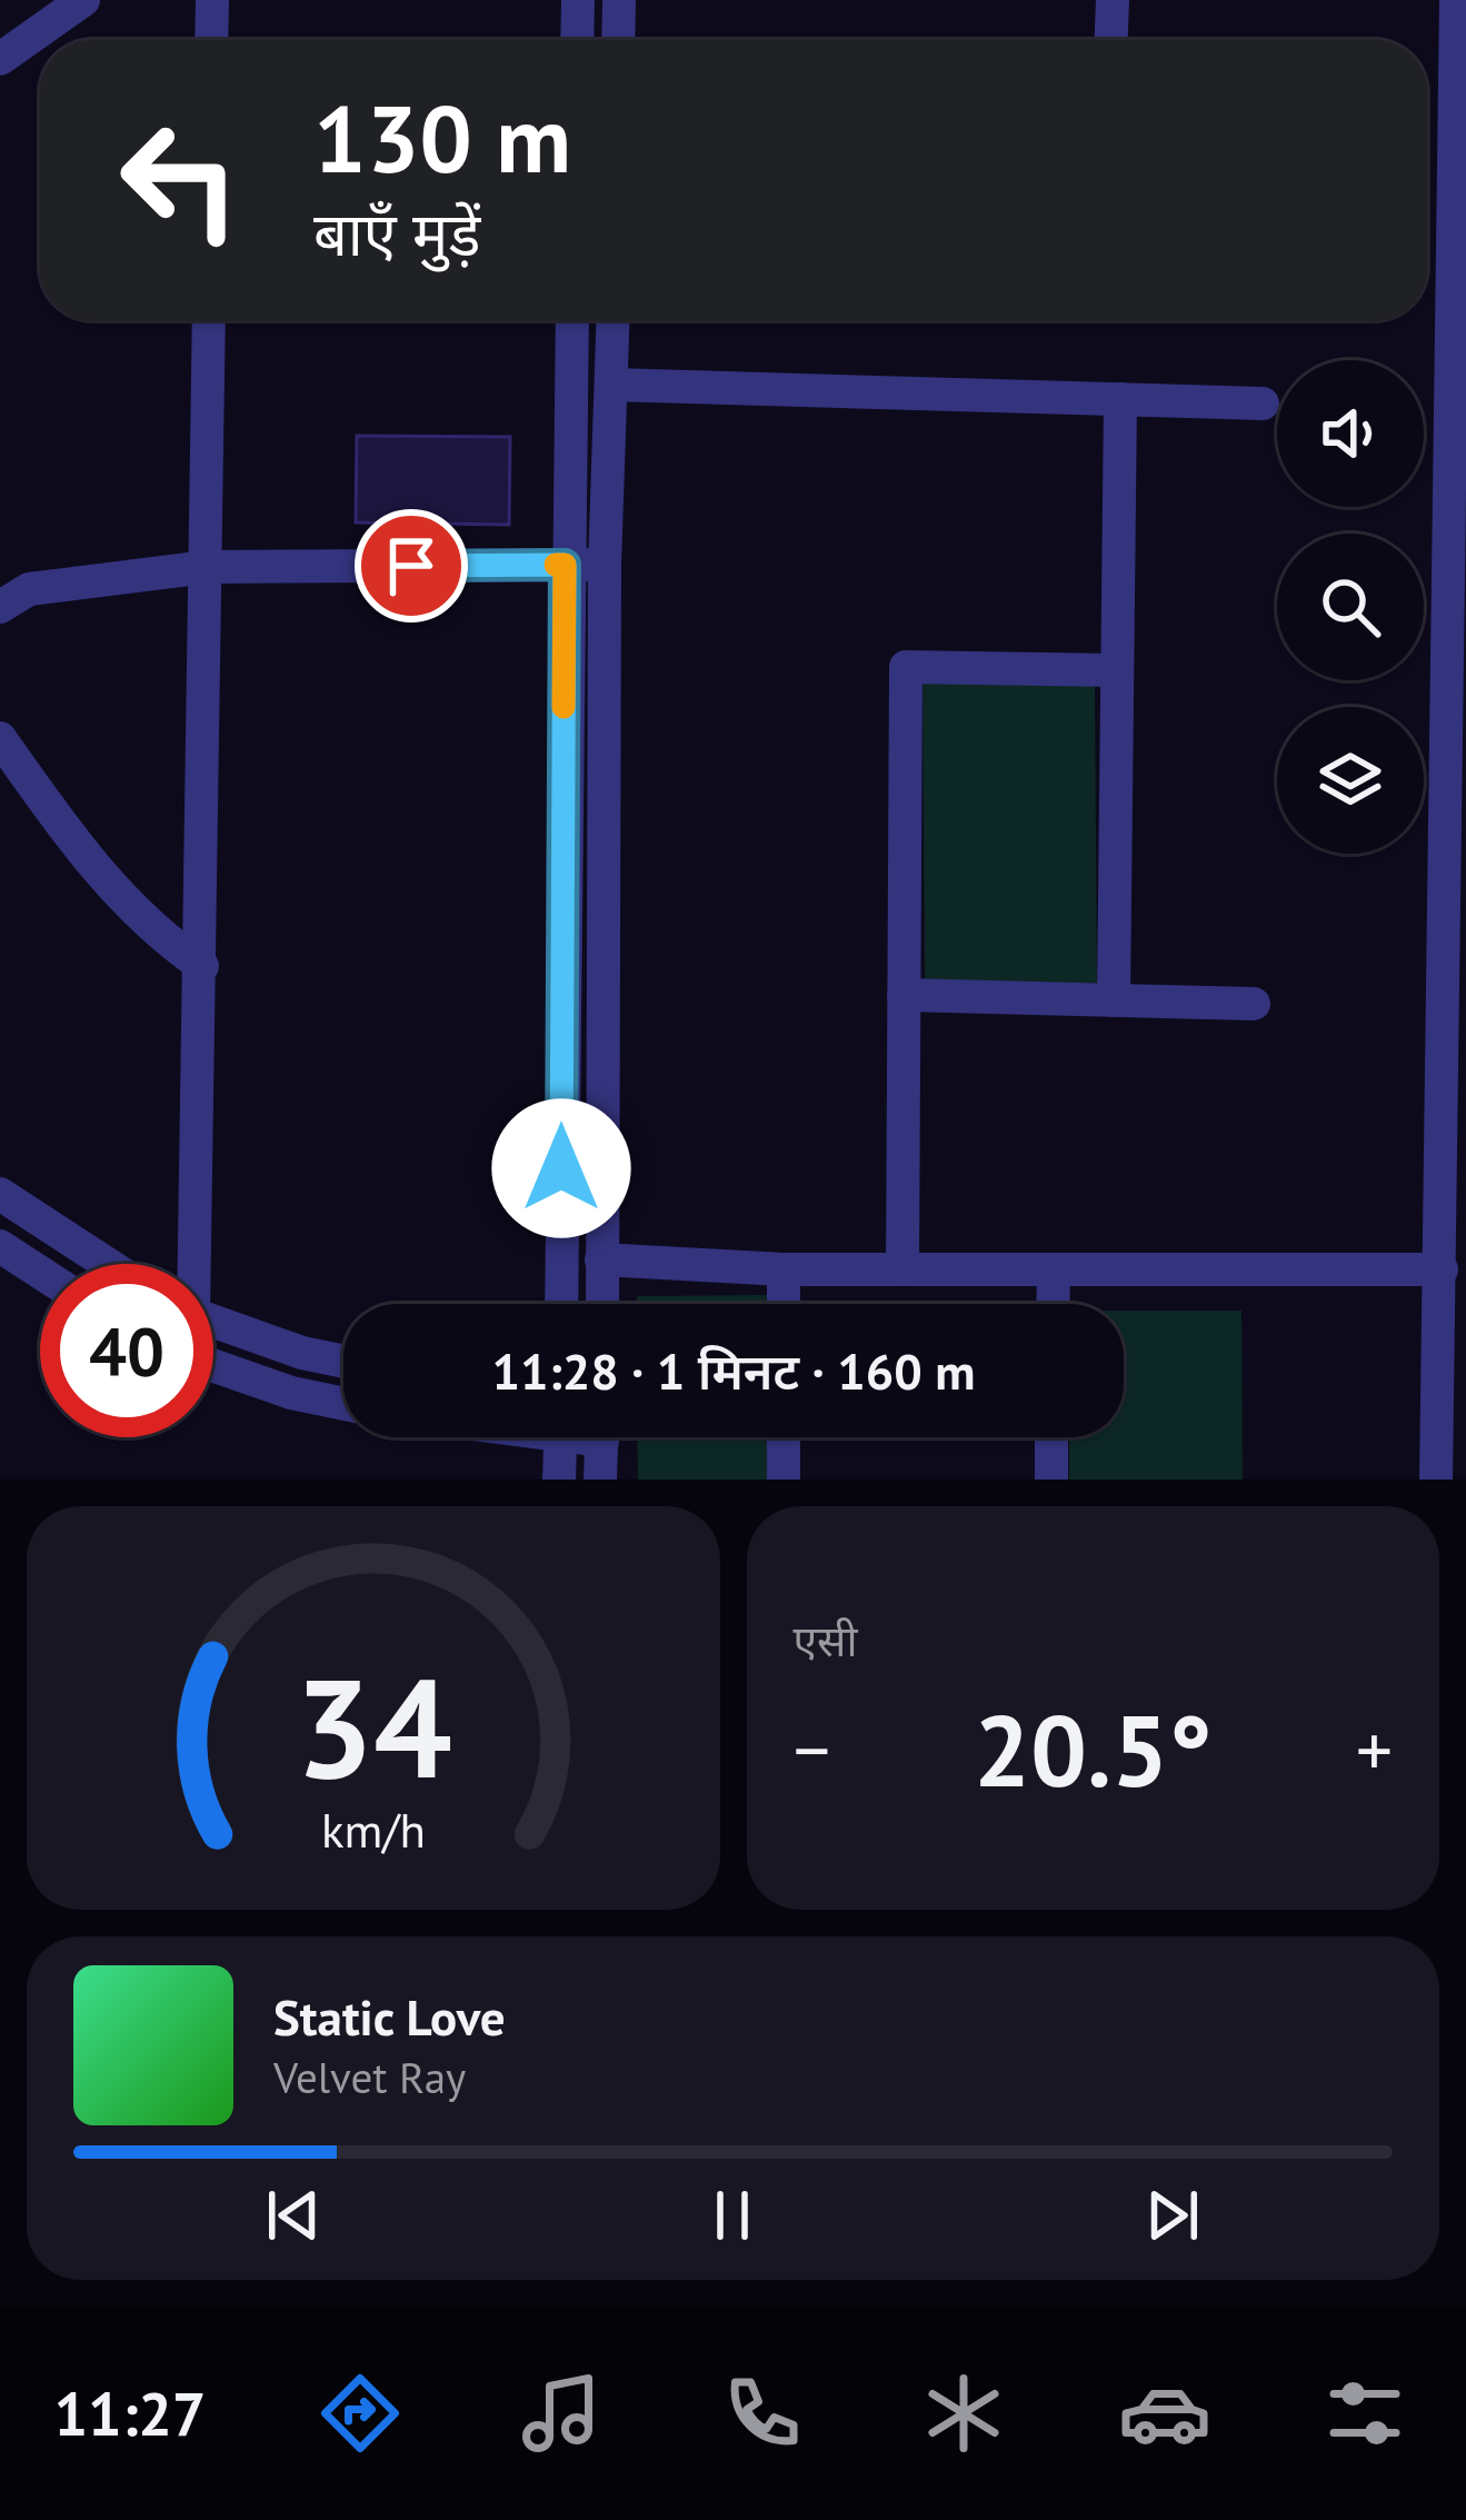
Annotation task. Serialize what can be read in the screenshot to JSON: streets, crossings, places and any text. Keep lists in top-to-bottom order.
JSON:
{
  "page": {
    "turn": ["130 m", "बाएँ मुड़ें"],
    "limit": "40",
    "trip": "11:28 · 1 मिनट · 160 m",
    "tile": "एसी",
    "heat": ["−", "20.5°", "+"],
    "song": ["Static Love", "Velvet Ray"],
    "tabs": "11:27",
    "gauge": ["34", "km/h"]
  }
}
